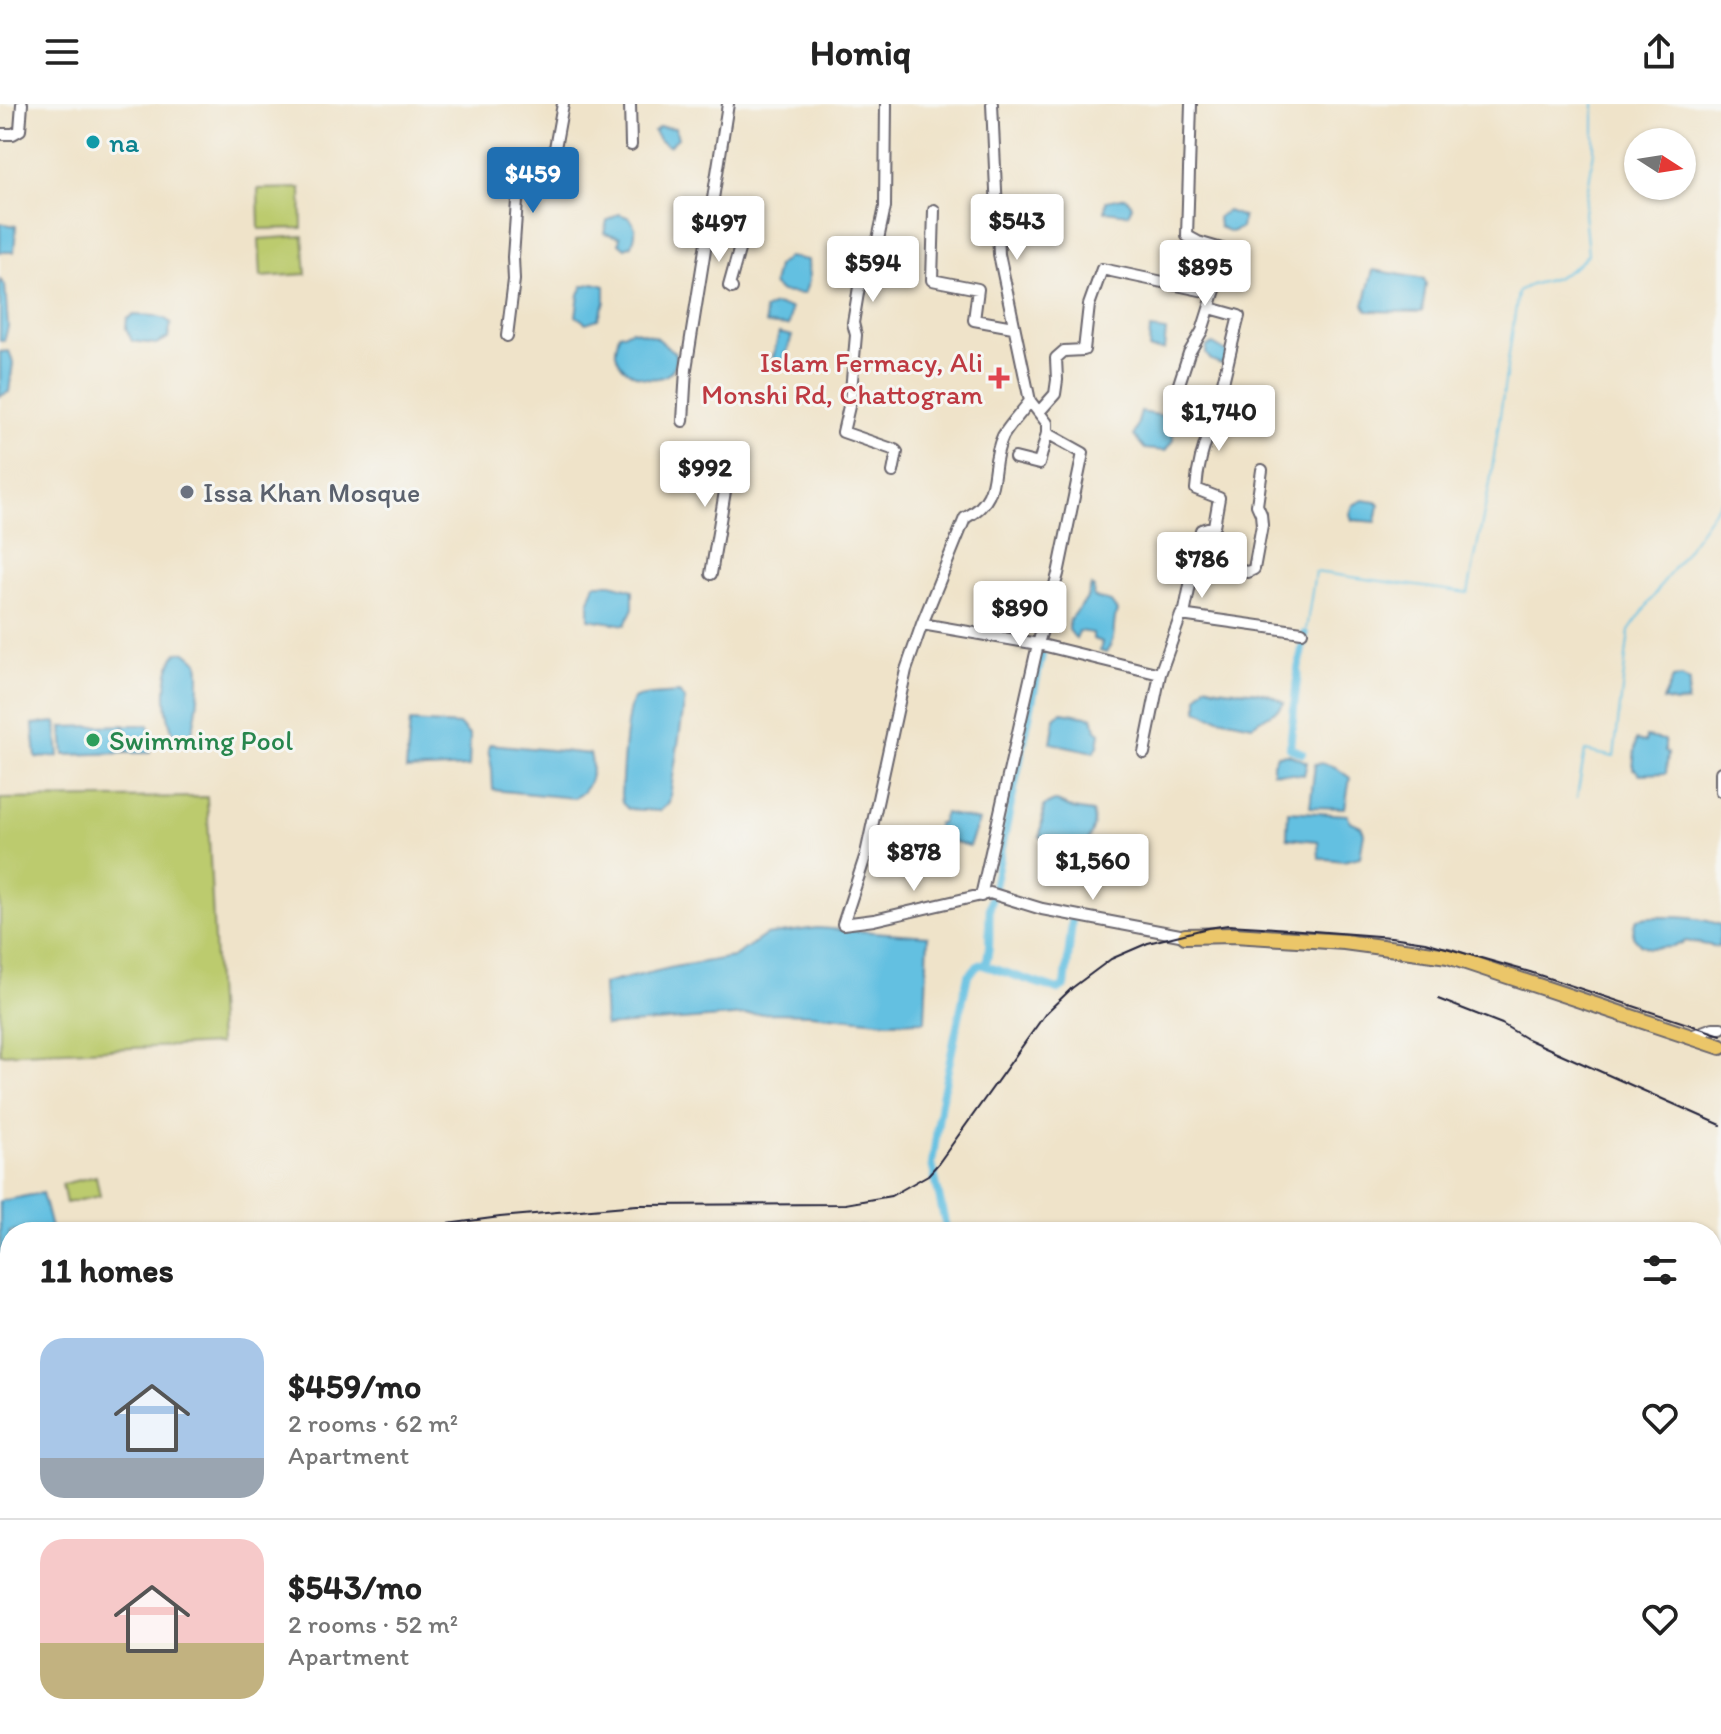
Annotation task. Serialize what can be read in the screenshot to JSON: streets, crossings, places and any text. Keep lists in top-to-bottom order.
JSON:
{
  "places": {
    "other": ["na", "Issa Khan Mosque", "Swimming Pool"],
    "health": ["Islam Fermacy, Ali Monshi Rd, Chattogram"]
  },
  "north": "right",
  "page": {
    "header": "Homiq",
    "price": [
      "$459",
      "$543",
      "$497",
      "$594",
      "$895",
      "$1,740",
      "$992",
      "$786",
      "$890",
      "$878",
      "$1,560"
    ],
    "heading": "11 homes",
    "list": [
      {
        "name": "$459/mo",
        "note": "2 rooms · 62 m² · Apartment"
      },
      {
        "name": "$543/mo",
        "note": "2 rooms · 52 m² · Apartment"
      }
    ]
  }
}
